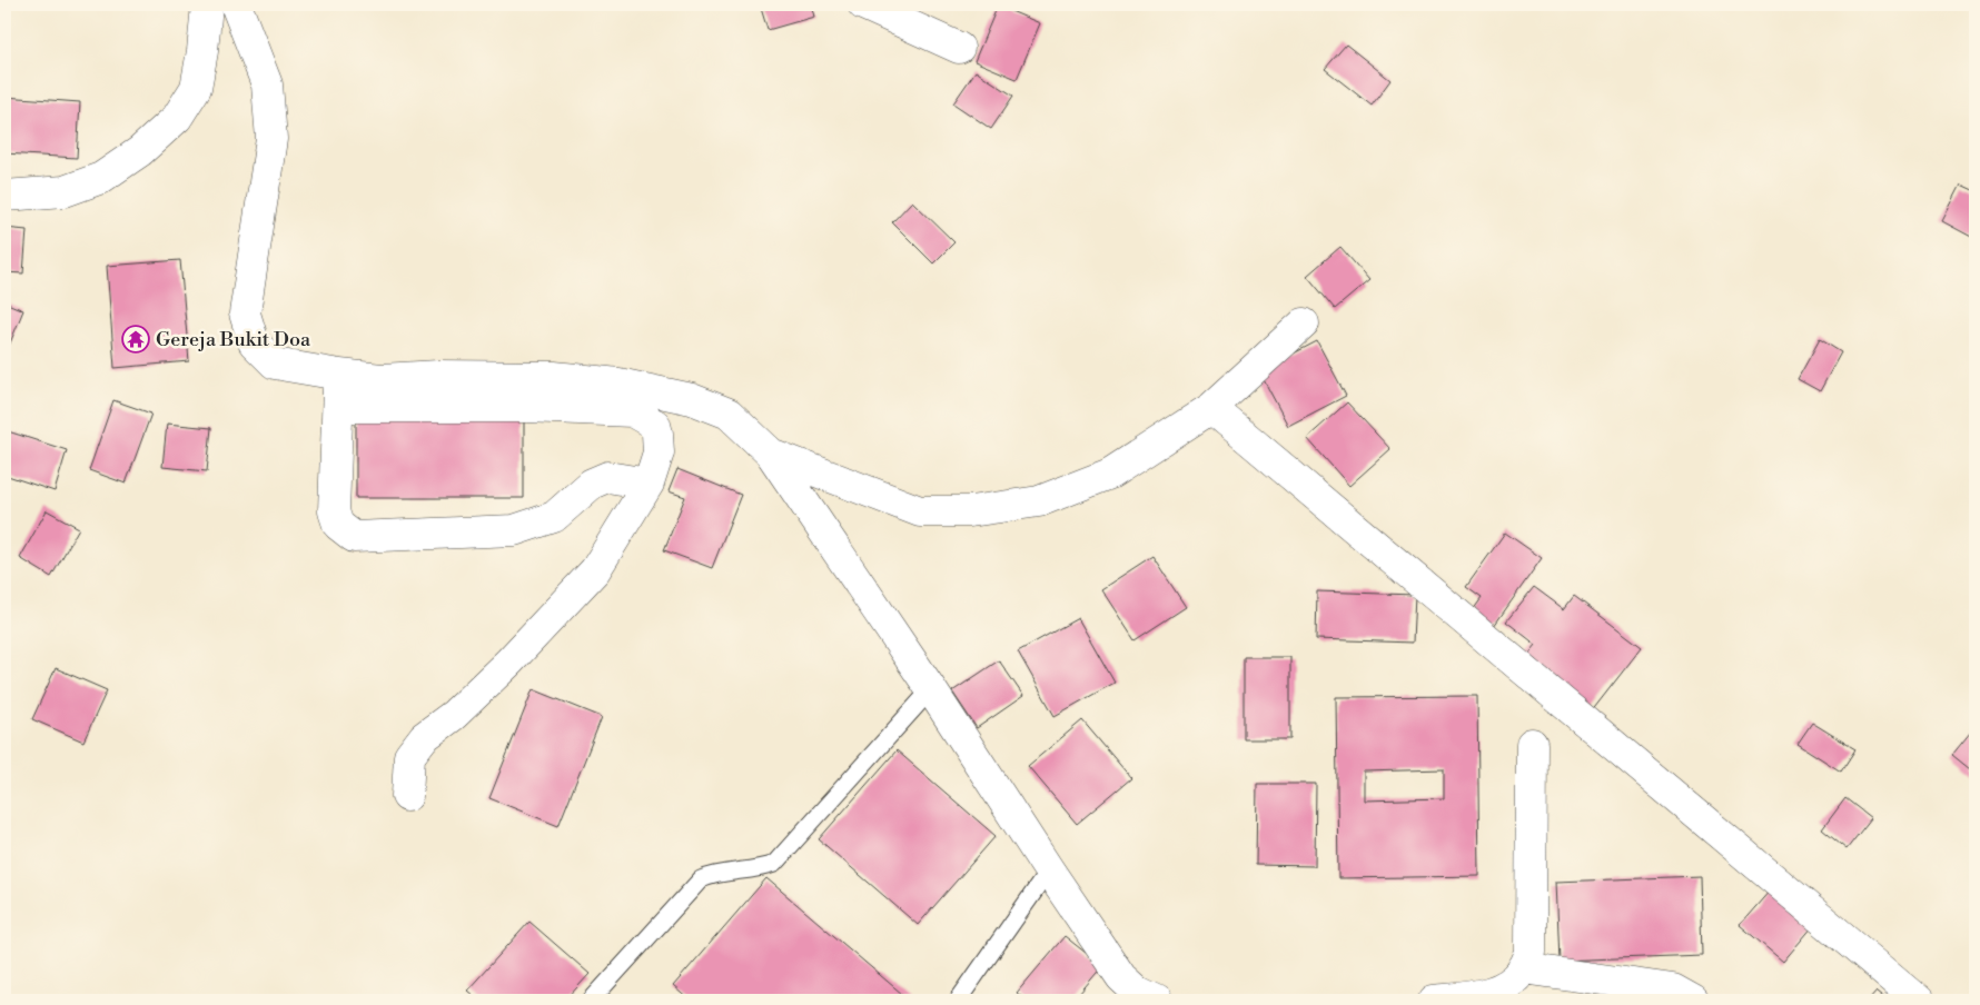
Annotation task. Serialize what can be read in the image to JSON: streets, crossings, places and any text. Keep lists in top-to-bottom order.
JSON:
{
  "places": {
    "temple": ["Gereja Bukit Doa"]
  }
}
